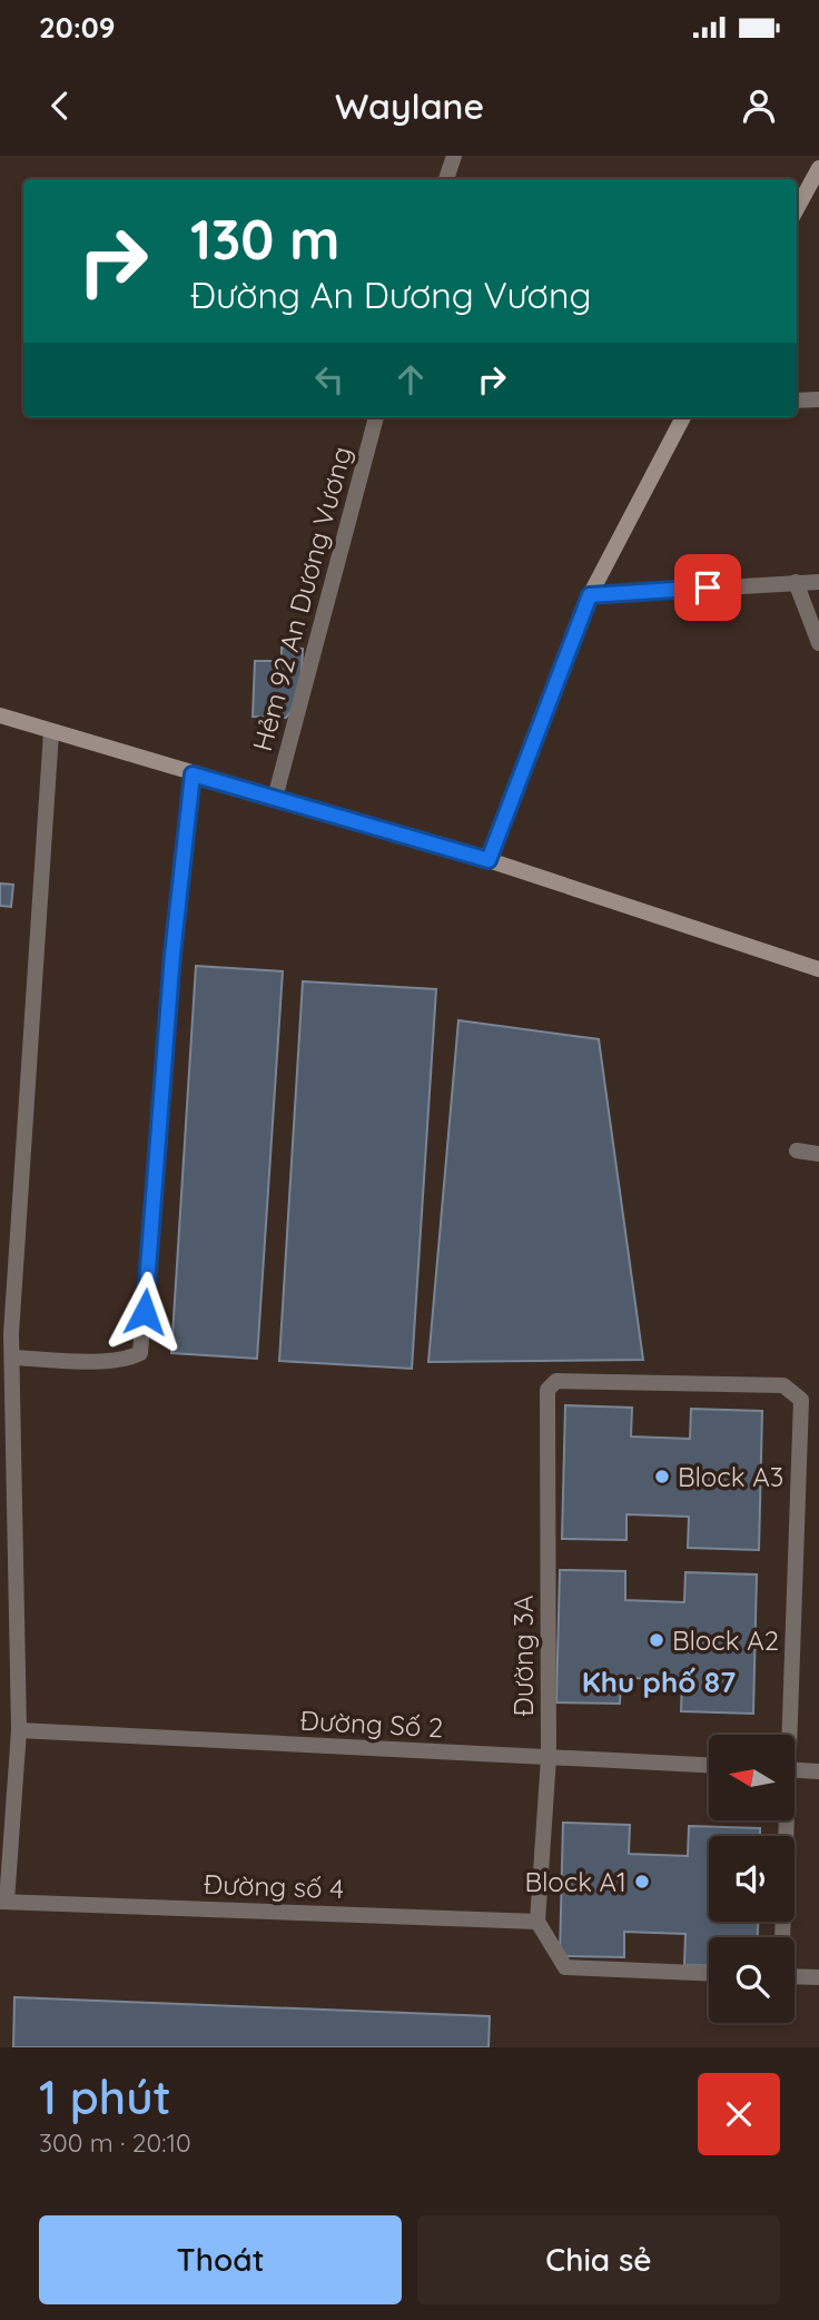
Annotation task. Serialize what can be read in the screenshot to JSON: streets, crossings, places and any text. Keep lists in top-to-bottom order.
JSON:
{
  "streets": {
    "street": [
      "Hẻm 92 An Dương Vương",
      "Đường 3A",
      "Đường Số 2",
      "Đường số 4"
    ]
  },
  "crossings": [
    ["Đường 3A", "Đường Số 2"],
    ["Đường 3A", "Đường số 4"]
  ],
  "districts": ["Khu phố 87"],
  "places": ["Block A3", "Block A2", "Block A1"],
  "north": "left",
  "page": {
    "status": "20:09",
    "header": "Waylane",
    "turn": ["130 m", "Đường An Dương Vương"],
    "heading": ["1 phút", "300 m · 20:10"],
    "buttons": ["Thoát", "Chia sẻ"]
  }
}
